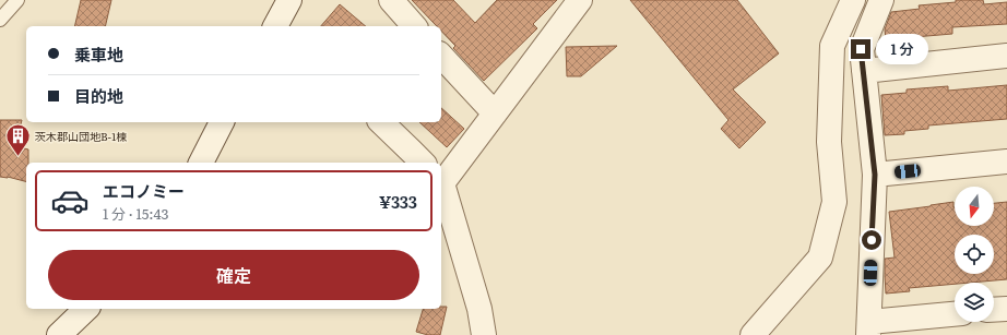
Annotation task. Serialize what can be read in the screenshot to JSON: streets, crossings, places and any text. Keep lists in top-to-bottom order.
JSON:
{
  "places": {
    "building": ["茨木郡山団地B-1棟"]
  },
  "north": "bottom",
  "page": {
    "banner": ["乗車地", "目的地"],
    "bubble": "1 分",
    "list": [
      {
        "name": "エコノミー",
        "note": "1 分 · 15:43",
        "value": "¥333"
      }
    ],
    "buttons": "確定"
  }
}
